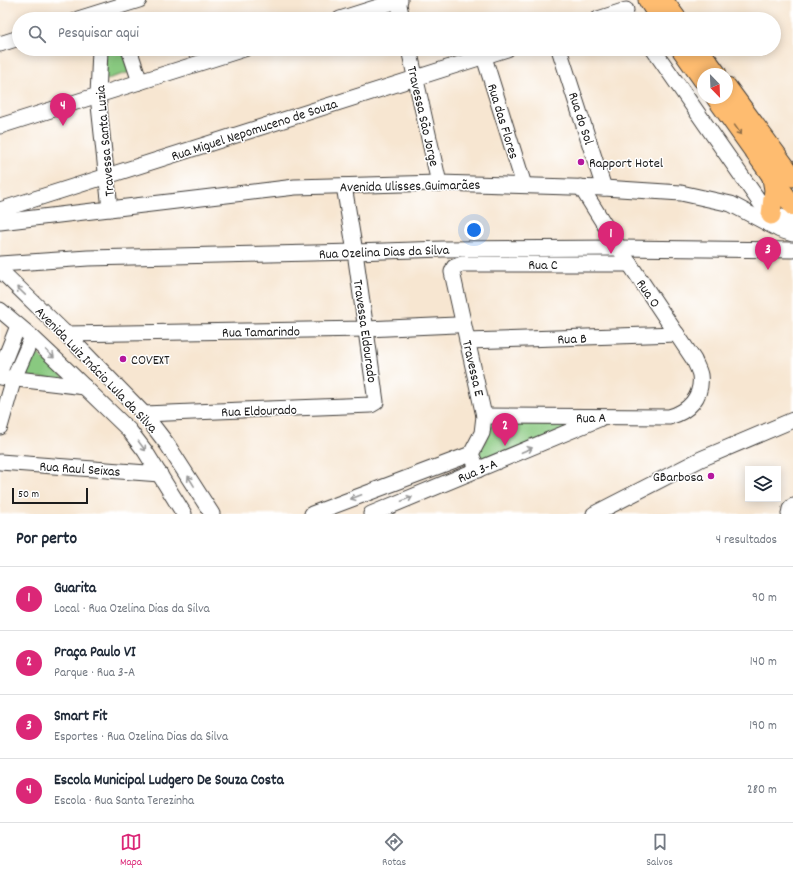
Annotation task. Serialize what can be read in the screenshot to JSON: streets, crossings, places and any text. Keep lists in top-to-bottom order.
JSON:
{
  "streets": {
    "street": [
      "Travessa São Jorge",
      "Rua do Sol",
      "Rua das Flores",
      "Rua Miguel Nepomuceno de Souza",
      "Travessa Santa Luzia",
      "Avenida Ulisses Guimarães",
      "Rua Ozelina Dias da Silva",
      "Rua C",
      "Rua O",
      "Rua Tamarindo",
      "Travessa Eldourado",
      "Rua B",
      "Travessa E",
      "Avenida Luiz Inácio Lula da Silva",
      "Rua Eldourado",
      "Rua A",
      "Rua Raul Seixas",
      "Rua 3-A"
    ]
  },
  "crossings": [
    ["Travessa São Jorge", "Rua Miguel Nepomuceno de Souza"],
    ["Travessa São Jorge", "Avenida Ulisses Guimarães"],
    ["Rua do Sol", "Avenida Ulisses Guimarães"],
    ["Rua das Flores", "Rua Miguel Nepomuceno de Souza"],
    ["Rua das Flores", "Avenida Ulisses Guimarães"],
    ["Rua Miguel Nepomuceno de Souza", "Travessa Santa Luzia"],
    ["Travessa Santa Luzia", "Avenida Ulisses Guimarães"],
    ["Avenida Ulisses Guimarães", "Rua O"],
    ["Avenida Ulisses Guimarães", "Travessa Eldourado"],
    ["Rua Ozelina Dias da Silva", "Rua O"],
    ["Rua Ozelina Dias da Silva", "Travessa Eldourado"],
    ["Rua C", "Rua O"],
    ["Rua C", "Travessa E"],
    ["Rua O", "Rua B"],
    ["Rua O", "Rua A"],
    ["Rua Tamarindo", "Travessa Eldourado"],
    ["Rua Tamarindo", "Avenida Luiz Inácio Lula da Silva"],
    ["Travessa Eldourado", "Rua Eldourado"],
    ["Rua B", "Travessa E"],
    ["Travessa E", "Rua A"],
    ["Travessa E", "Rua 3-A"],
    ["Avenida Luiz Inácio Lula da Silva", "Rua Eldourado"],
    ["Avenida Luiz Inácio Lula da Silva", "Rua Raul Seixas"],
    ["Rua A", "Rua 3-A"]
  ],
  "places": ["Rapport Hotel", "COVEXT", "GBarbosa"],
  "scale_bar": "50 m",
  "north": "bottom right",
  "page": {
    "search": "Pesquisar aqui",
    "pins": [
      "4",
      "1",
      "3",
      "2"
    ],
    "scale": "50 m",
    "heading": ["Por perto", "4 resultados"],
    "list": [
      {
        "mark": "1",
        "name": "Guarita",
        "note": "Local · Rua Ozelina Dias da Silva",
        "value": "90 m"
      },
      {
        "mark": "2",
        "name": "Praça Paulo VI",
        "note": "Parque · Rua 3-A",
        "value": "140 m"
      },
      {
        "mark": "3",
        "name": "Smart Fit",
        "note": "Esportes · Rua Ozelina Dias da Silva",
        "value": "190 m"
      },
      {
        "mark": "4",
        "name": "Escola Municipal Ludgero De Souza Costa",
        "note": "Escola · Rua Santa Terezinha",
        "value": "280 m"
      }
    ],
    "nav": ["Mapa", "Rotas", "Salvos"]
  }
}
